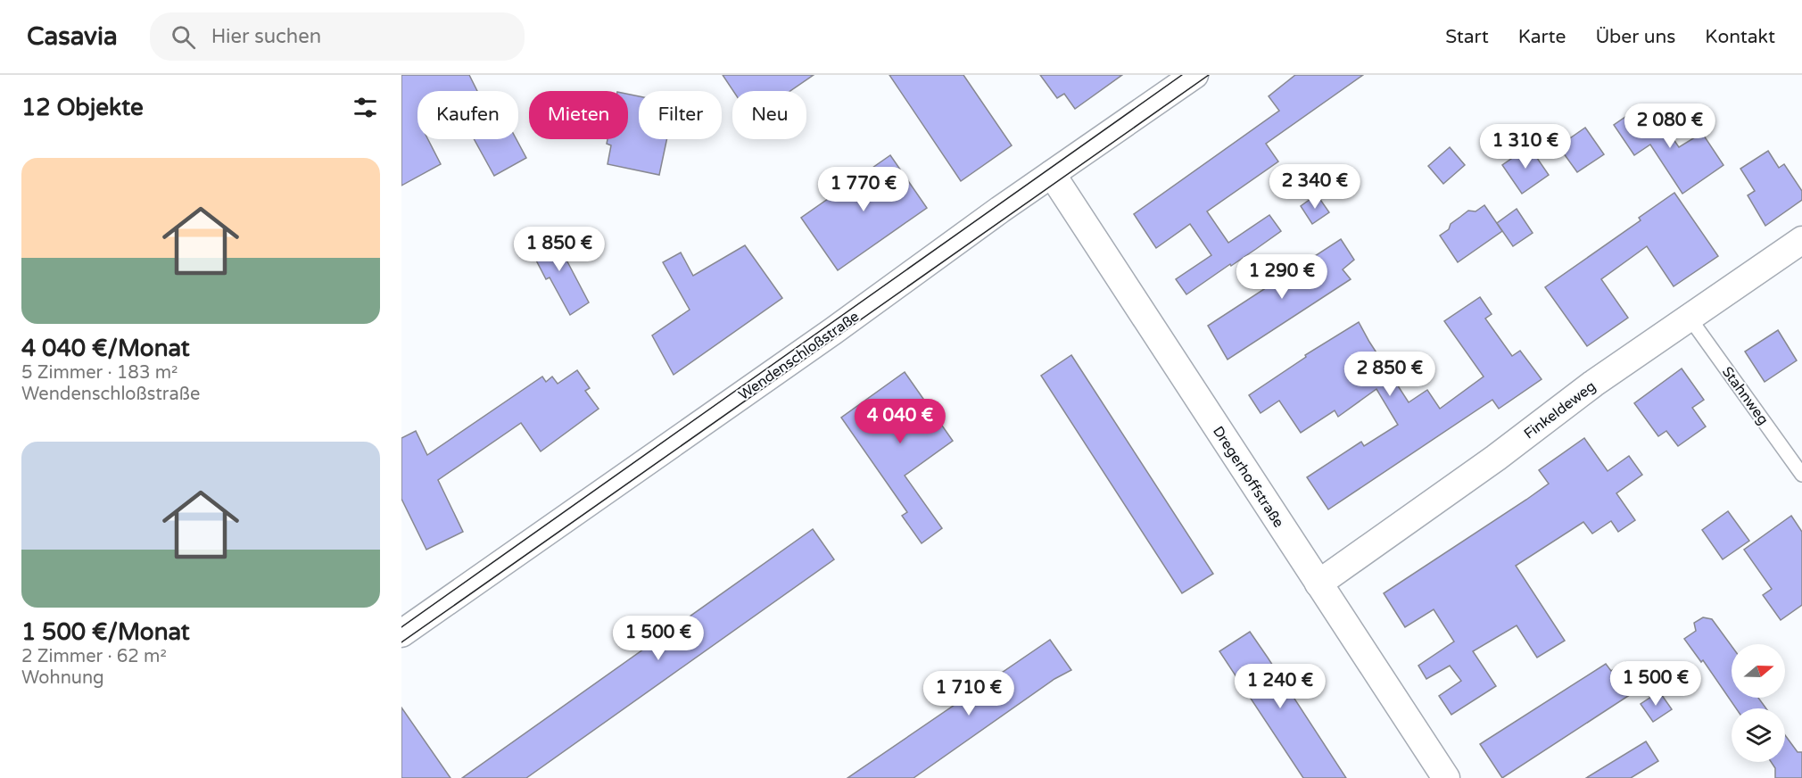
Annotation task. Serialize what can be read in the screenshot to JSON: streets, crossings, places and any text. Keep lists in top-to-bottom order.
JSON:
{
  "streets": {
    "street": ["Wendenschloßstraße", "Finkeldeweg", "Dregerhoffstraße"],
    "lane": ["Stahnweg"]
  },
  "crossings": [
    ["Wendenschloßstraße", "Dregerhoffstraße"],
    ["Stahnweg", "Finkeldeweg"],
    ["Finkeldeweg", "Dregerhoffstraße"]
  ],
  "north": "right",
  "page": {
    "header": "Casavia",
    "search": "Hier suchen",
    "nav": [
      "Start",
      "Karte",
      "Über uns",
      "Kontakt"
    ],
    "heading": "12 Objekte",
    "chip": [
      "Kaufen",
      "Mieten",
      "Filter",
      "Neu"
    ],
    "price": [
      "2 080 €",
      "1 310 €",
      "2 340 €",
      "1 770 €",
      "1 850 €",
      "1 290 €",
      "2 850 €",
      "4 040 €",
      "1 500 €",
      "1 500 €",
      "1 240 €",
      "1 710 €"
    ],
    "list": [
      {
        "name": "4 040 €/Monat",
        "note": "5 Zimmer · 183 m² · Wendenschloßstraße"
      },
      {
        "name": "1 500 €/Monat",
        "note": "2 Zimmer · 62 m² · Wohnung"
      }
    ]
  }
}
